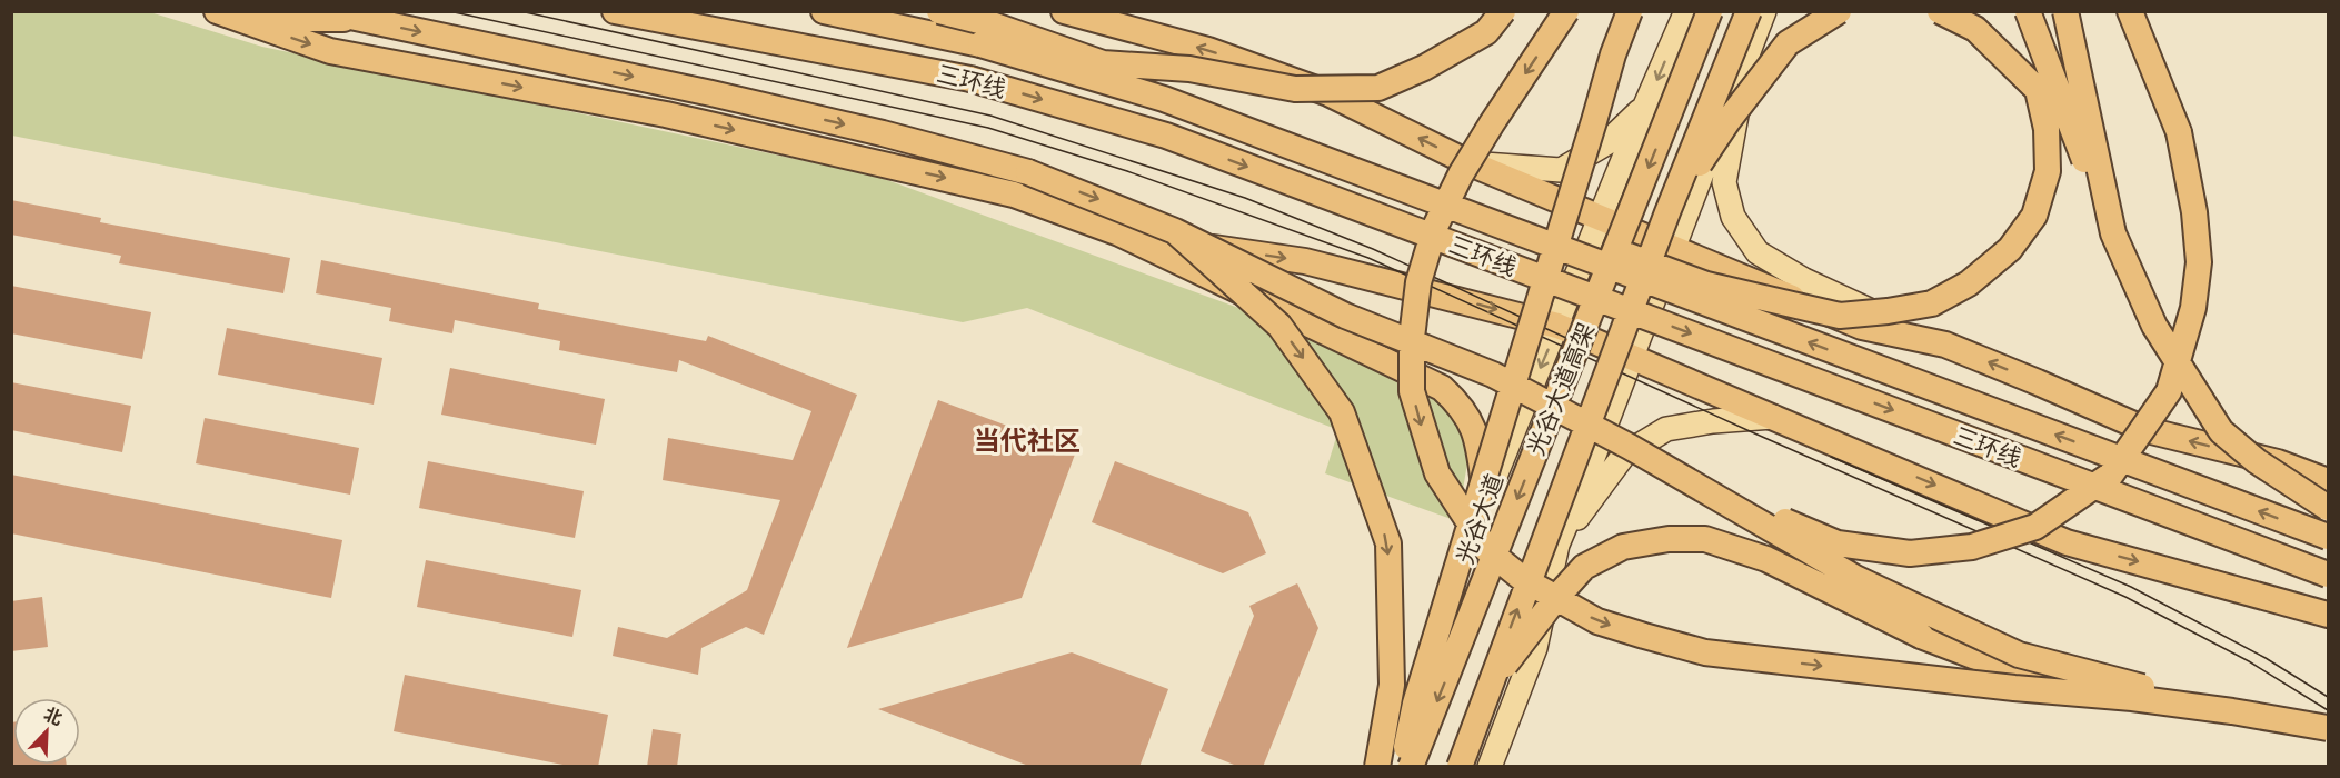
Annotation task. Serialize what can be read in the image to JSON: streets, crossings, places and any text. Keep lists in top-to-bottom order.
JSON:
{
  "streets": {
    "highway": ["三环线", "光谷大道高架"],
    "main road": ["光谷大道"]
  },
  "districts": ["当代社区"],
  "north": "top right"
}
